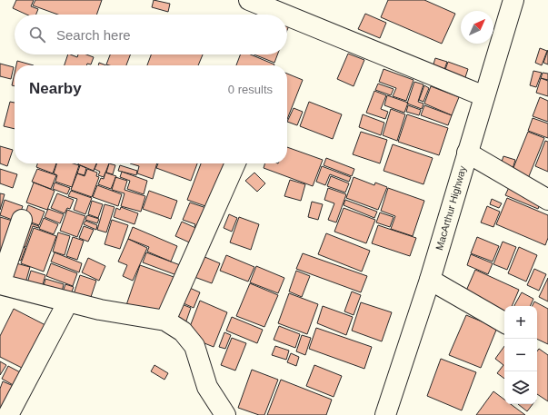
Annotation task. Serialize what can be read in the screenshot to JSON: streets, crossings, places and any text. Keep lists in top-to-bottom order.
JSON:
{
  "streets": {
    "main road": ["MacArthur Highway"]
  },
  "north": "top right",
  "page": {
    "search": "Search here",
    "heading": ["Nearby", "0 results"],
    "map_buttons": ["+", "−"]
  }
}
